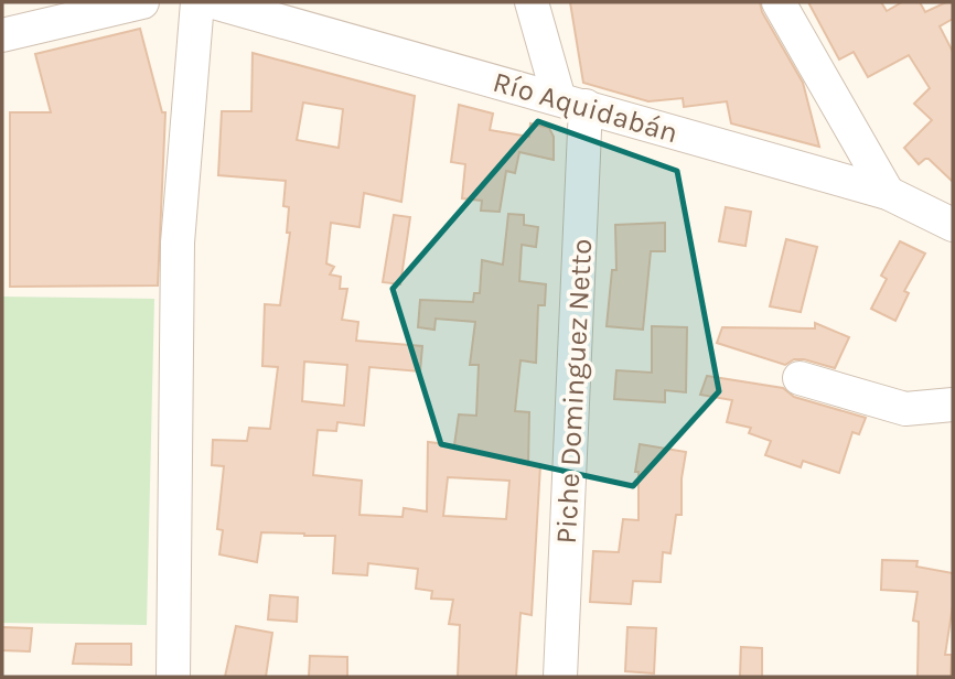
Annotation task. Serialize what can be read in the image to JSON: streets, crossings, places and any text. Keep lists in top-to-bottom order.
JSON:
{
  "streets": {
    "street": ["Río Aquidabán", "Piche Dominguez Netto"]
  },
  "crossings": [
    ["Río Aquidabán", "Piche Dominguez Netto"]
  ]
}
